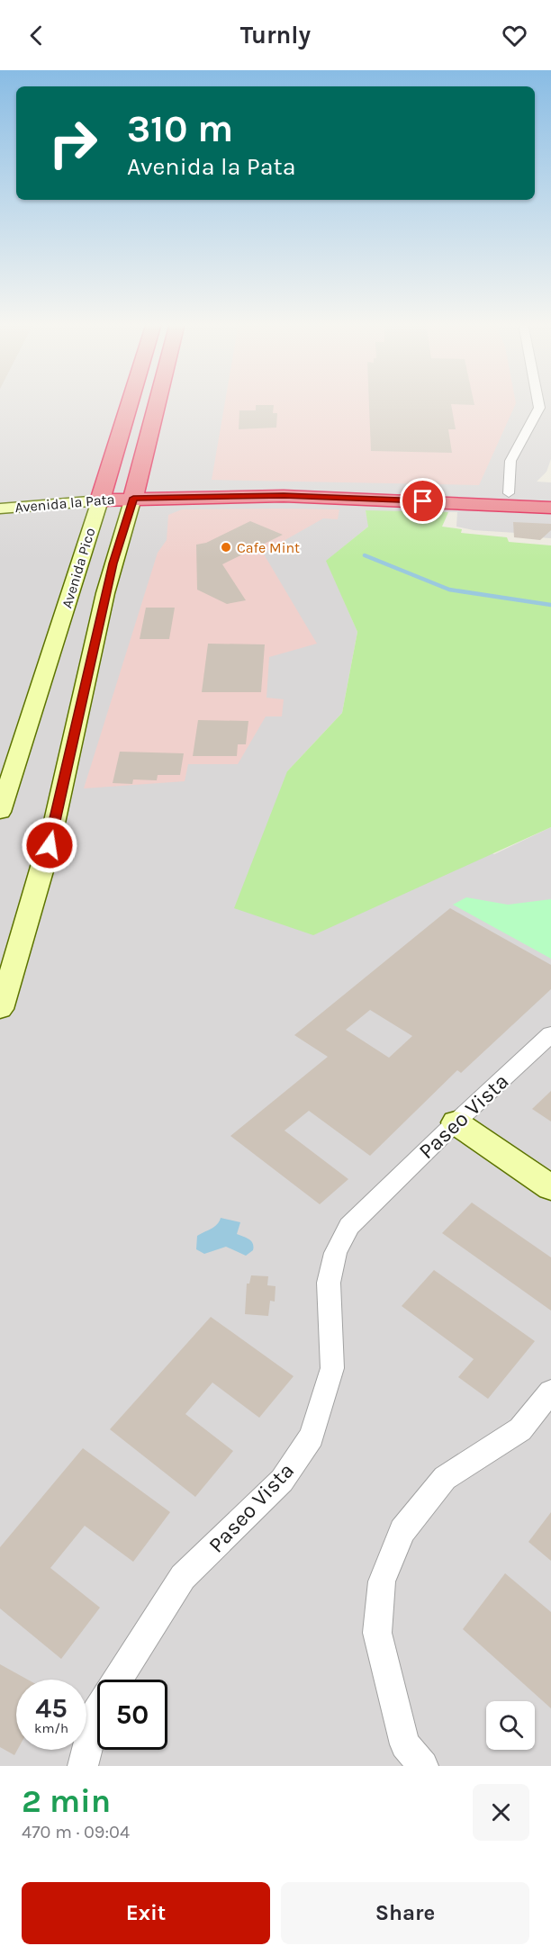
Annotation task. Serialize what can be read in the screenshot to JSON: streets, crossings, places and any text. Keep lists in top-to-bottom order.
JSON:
{
  "streets": {
    "highway": ["Avenida la Pata", "Avenida Pico"],
    "street": ["Paseo Vista"]
  },
  "crossings": [
    ["Avenida la Pata", "Avenida Pico"]
  ],
  "places": ["Cafe Mint"],
  "page": {
    "header": "Turnly",
    "turn": ["310 m", "Avenida la Pata"],
    "speed": "45 km/h",
    "limit": "50",
    "heading": ["2 min", "470 m · 09:04"],
    "buttons": ["Exit", "Share"]
  }
}
